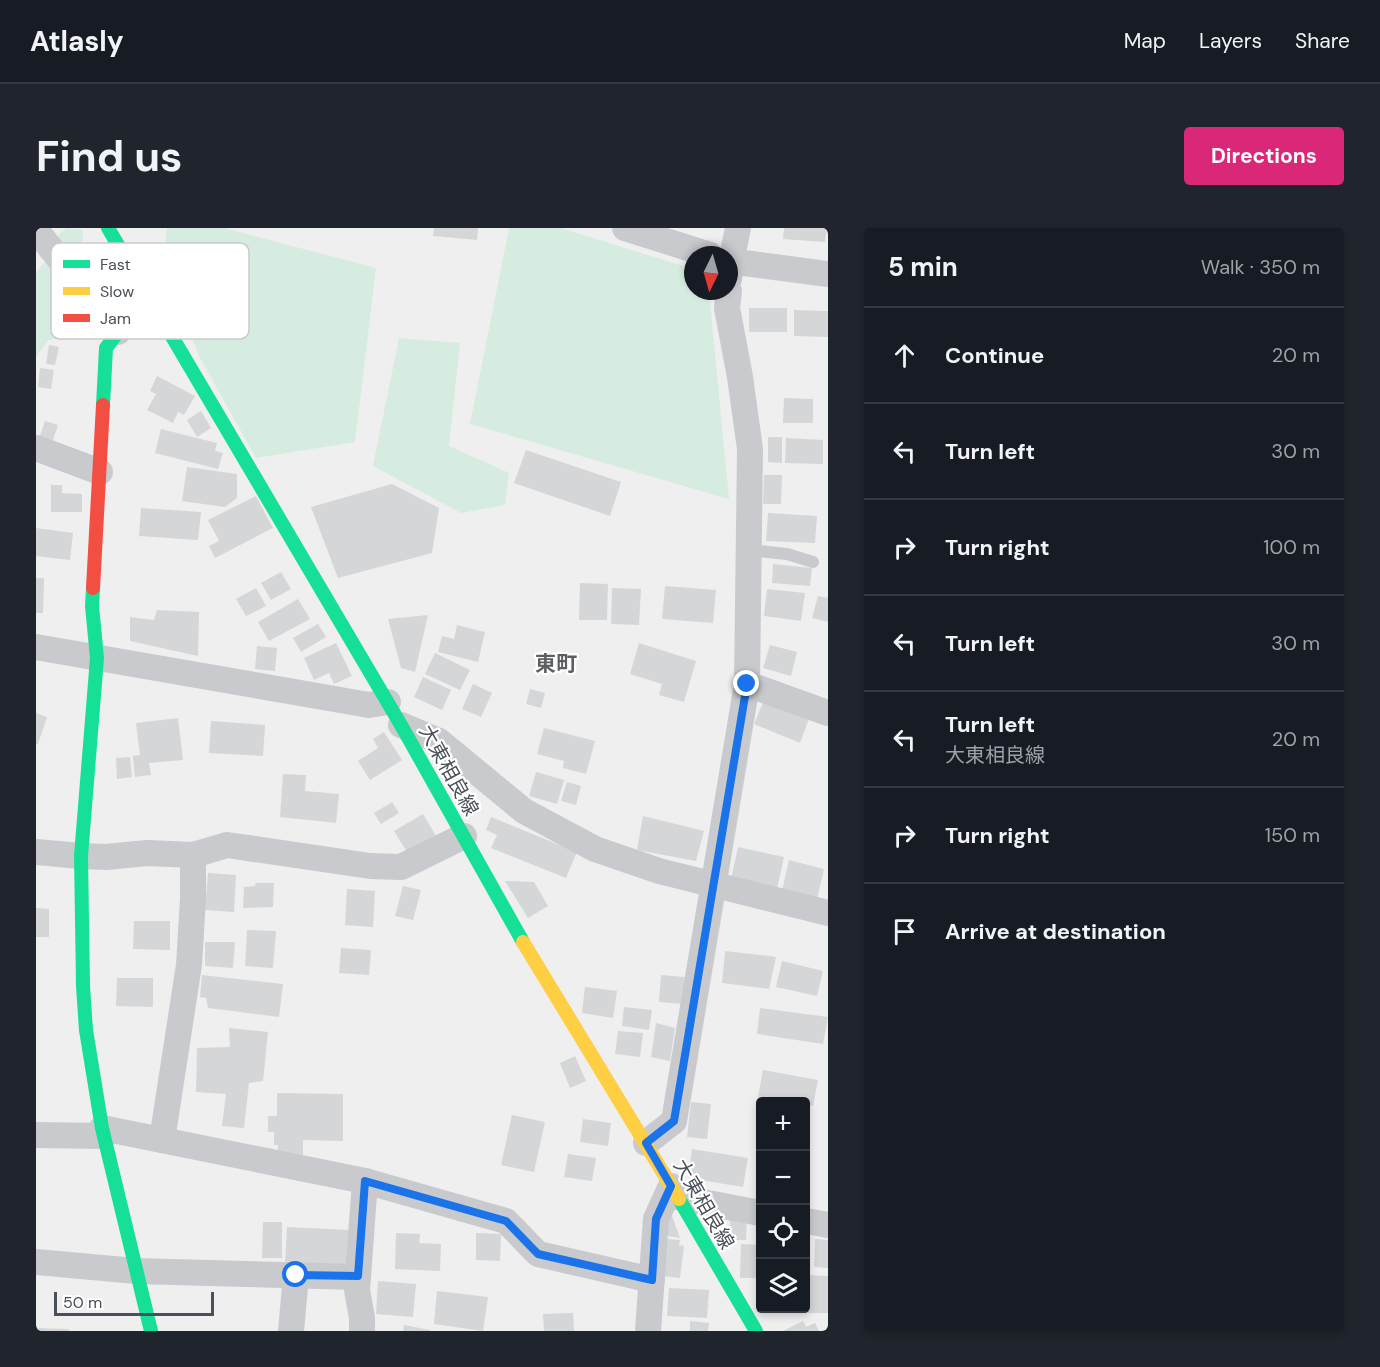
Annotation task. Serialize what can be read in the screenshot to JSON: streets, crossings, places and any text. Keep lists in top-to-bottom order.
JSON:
{
  "streets": {
    "main road": ["大東相良線"]
  },
  "districts": ["東町"],
  "legend": ["Fast", "Slow", "Jam"],
  "scale_bar": "50 m",
  "north": "bottom",
  "page": {
    "header": "Atlasly",
    "nav": ["Map", "Layers", "Share"],
    "buttons": "Directions",
    "title": "Find us",
    "heading": ["5 min", "Walk · 350 m"],
    "list": [
      ["Continue", "20 m"],
      ["Turn left", "30 m"],
      ["Turn right", "100 m"],
      ["Turn left", "30 m"],
      ["Turn left", "大東相良線", "20 m"],
      ["Turn right", "150 m"],
      "Arrive at destination"
    ],
    "map_buttons": ["+", "−"],
    "scale": "50 m"
  }
}
